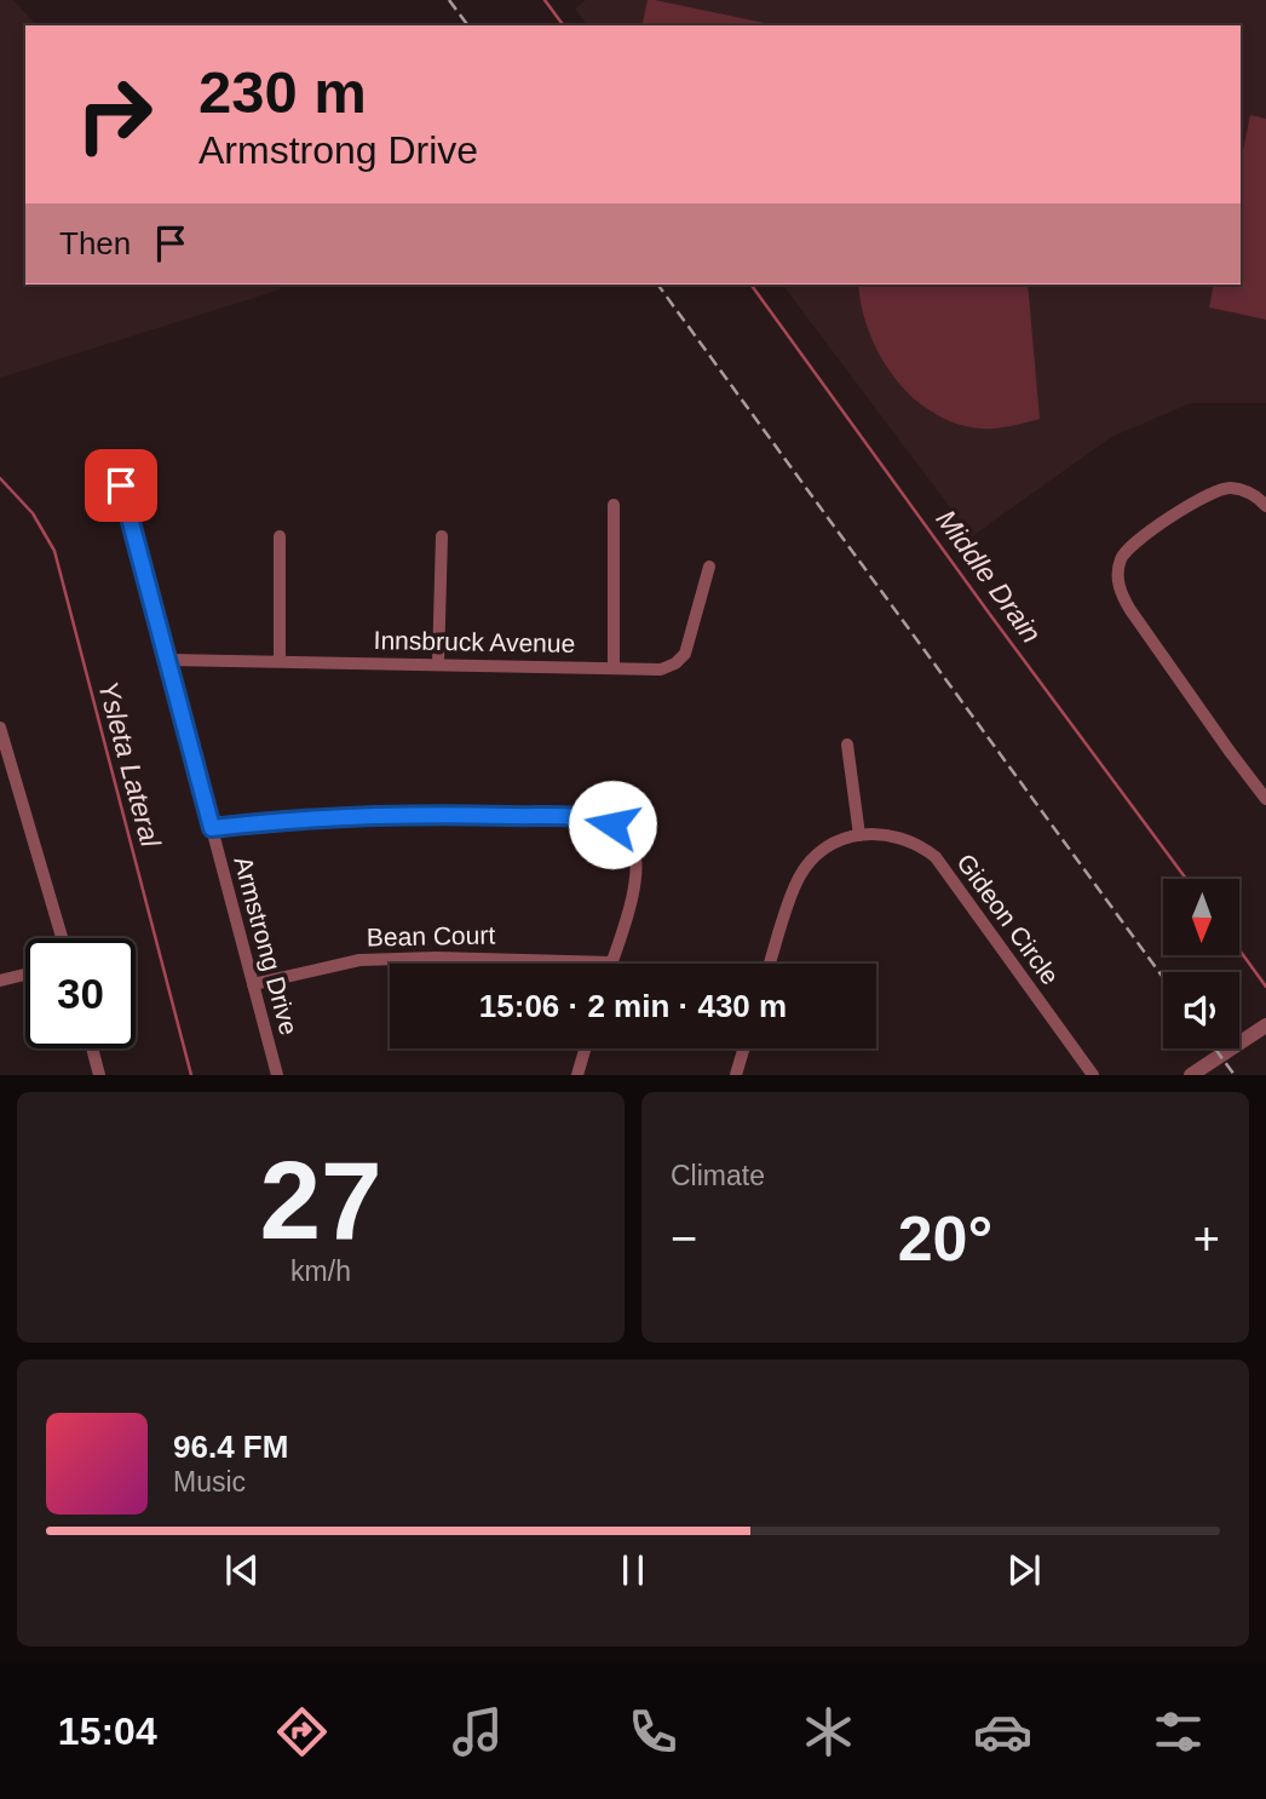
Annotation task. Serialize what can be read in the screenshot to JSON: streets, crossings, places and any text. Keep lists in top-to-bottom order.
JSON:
{
  "streets": {
    "street": [
      "Innsbruck Avenue",
      "Gideon Circle",
      "Bean Court",
      "Armstrong Drive"
    ]
  },
  "crossings": [
    ["Innsbruck Avenue", "Armstrong Drive"],
    ["Bean Court", "Armstrong Drive"]
  ],
  "water": ["Middle Drain", "Ysleta Lateral"],
  "north": "bottom",
  "page": {
    "turn": ["230 m", "Armstrong Drive"],
    "then": "Then",
    "limit": "30",
    "trip": "15:06 · 2 min · 430 m",
    "tile": [
      ["27", "km/h"],
      "Climate"
    ],
    "heat": ["−", "20°", "+"],
    "song": ["96.4 FM", "Music"],
    "tabs": "15:04"
  }
}
